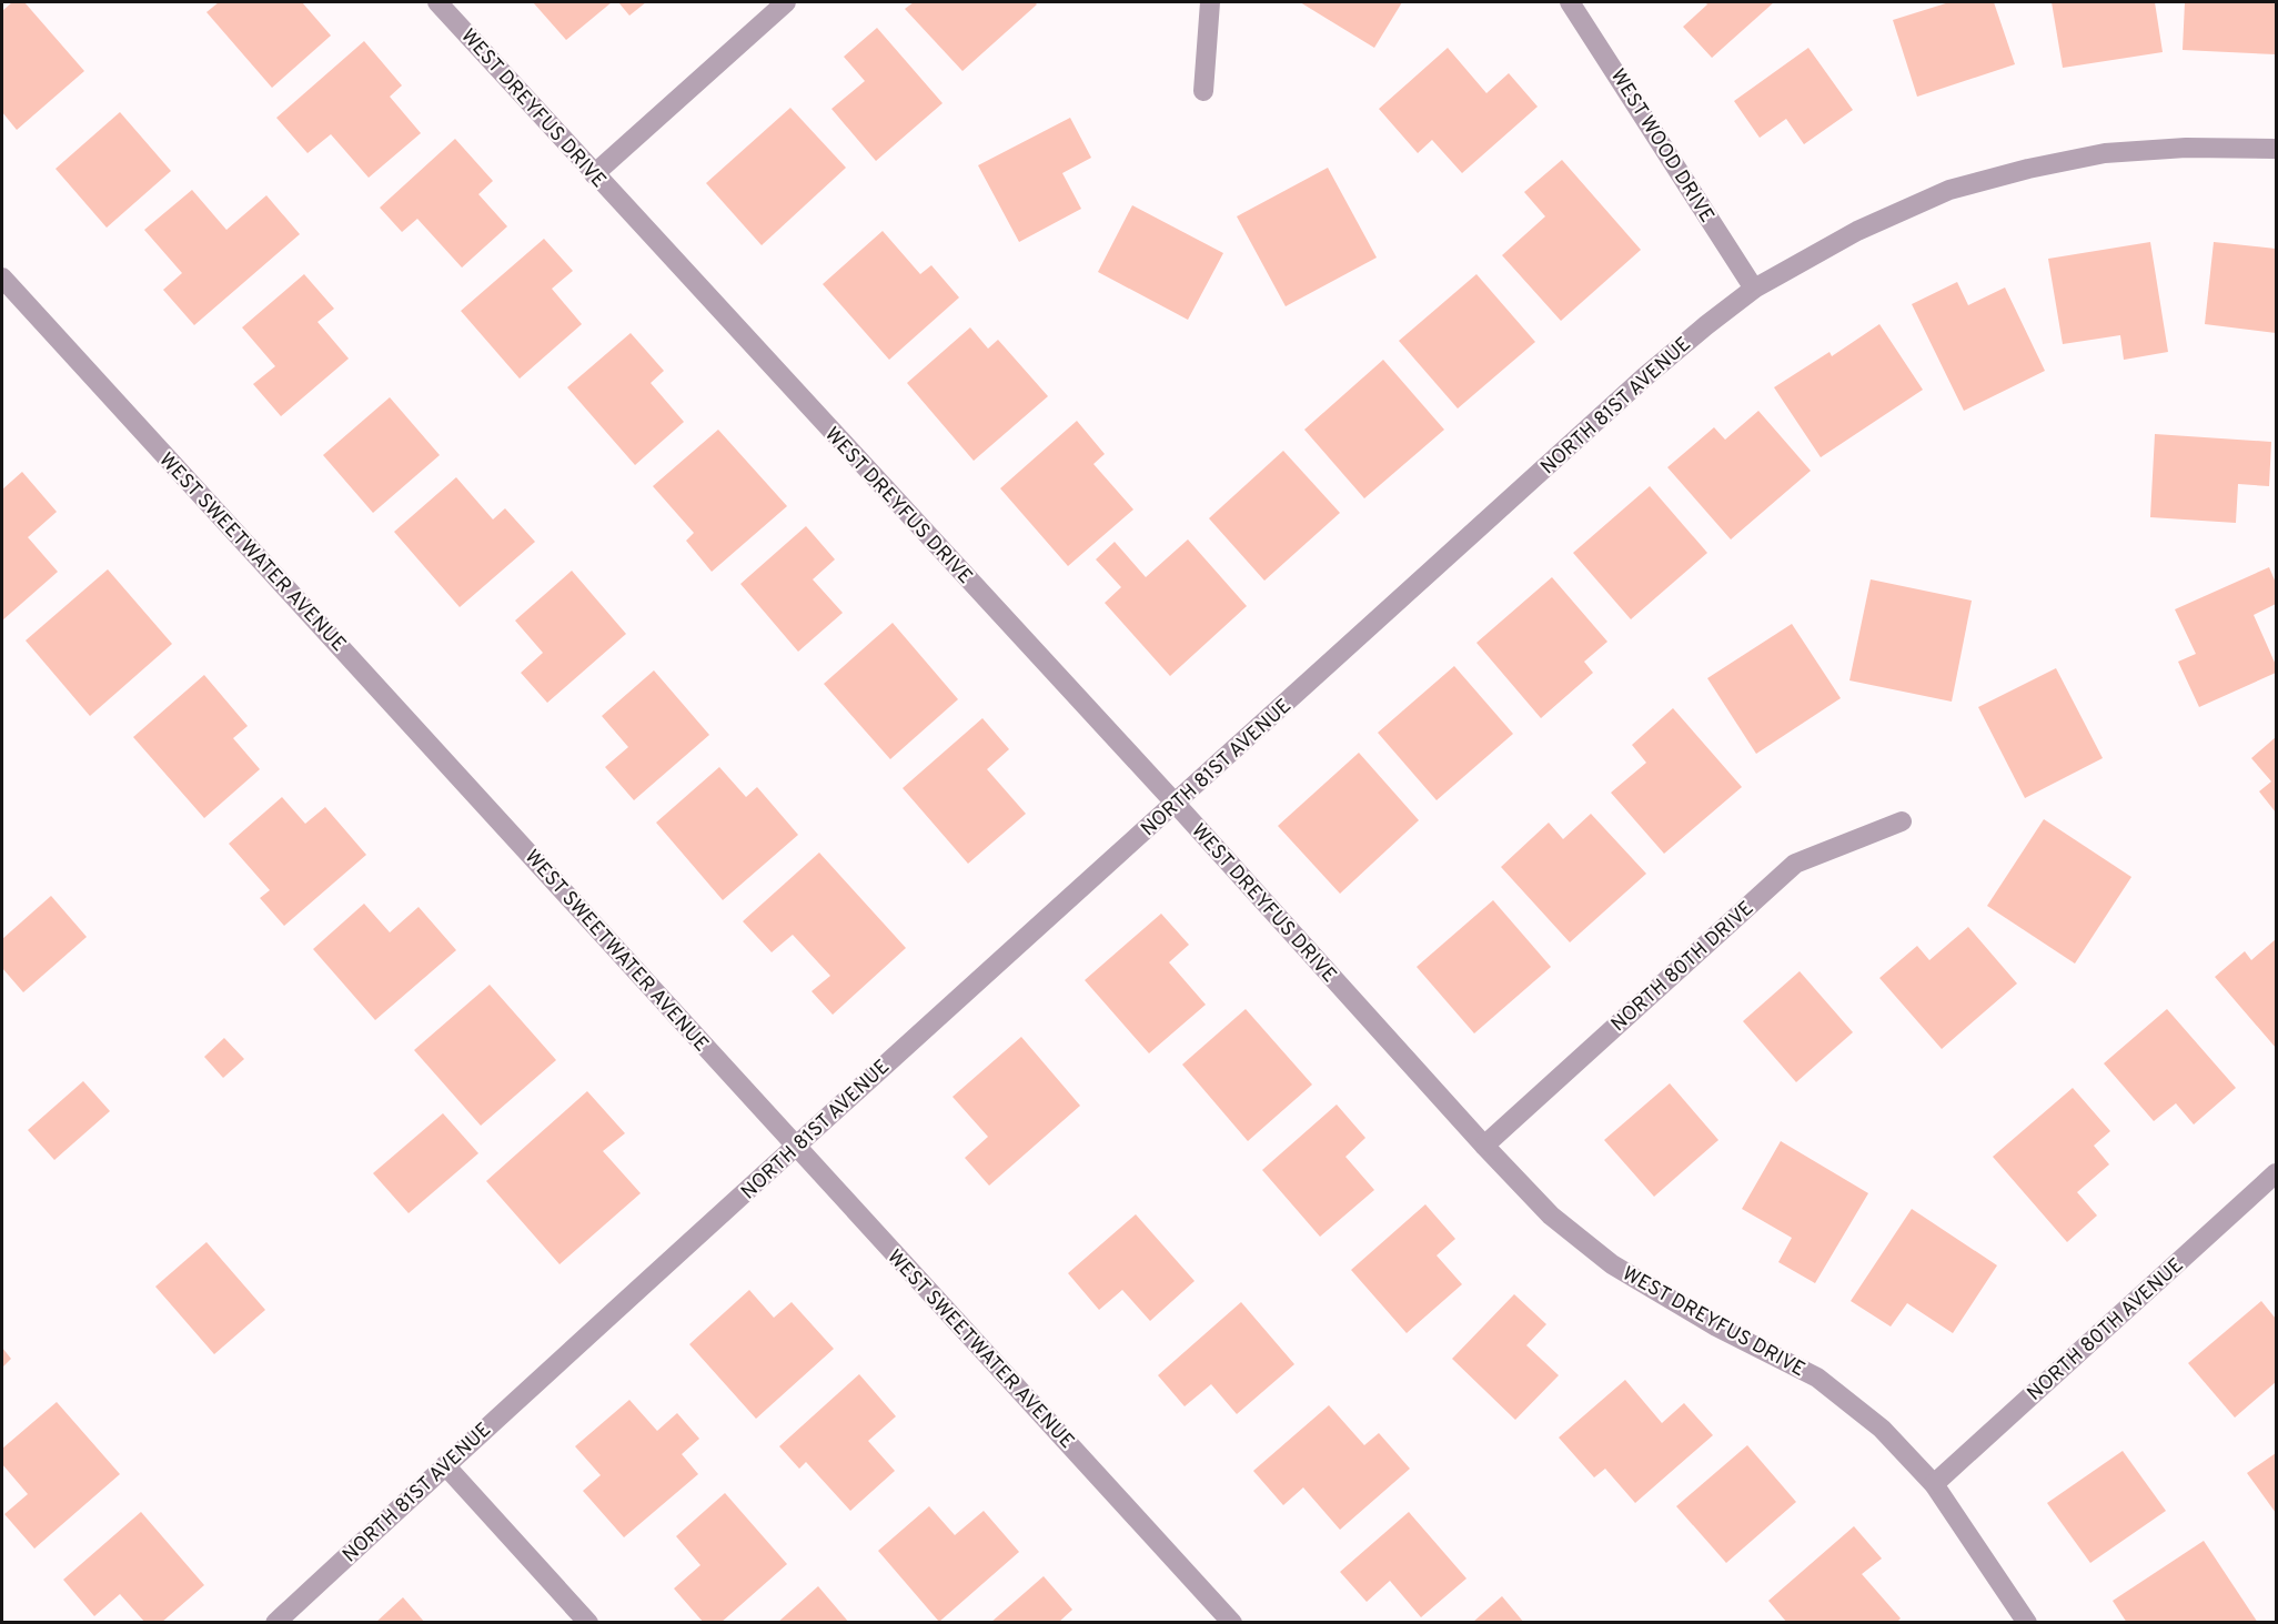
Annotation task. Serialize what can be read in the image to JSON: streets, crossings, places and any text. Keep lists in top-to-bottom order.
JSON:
{
  "streets": {
    "street": [
      "WEST DREYFUS DRIVE",
      "WEST WOOD DRIVE",
      "NORTH 81ST AVENUE",
      "WEST SWEETWATER AVENUE",
      "NORTH 80TH DRIVE",
      "NORTH 80TH AVENUE"
    ]
  },
  "crossings": [
    ["WEST DREYFUS DRIVE", "NORTH 81ST AVENUE"],
    ["WEST DREYFUS DRIVE", "NORTH 80TH DRIVE"],
    ["WEST DREYFUS DRIVE", "NORTH 80TH AVENUE"],
    ["WEST WOOD DRIVE", "NORTH 81ST AVENUE"],
    ["NORTH 81ST AVENUE", "WEST SWEETWATER AVENUE"]
  ]
}
